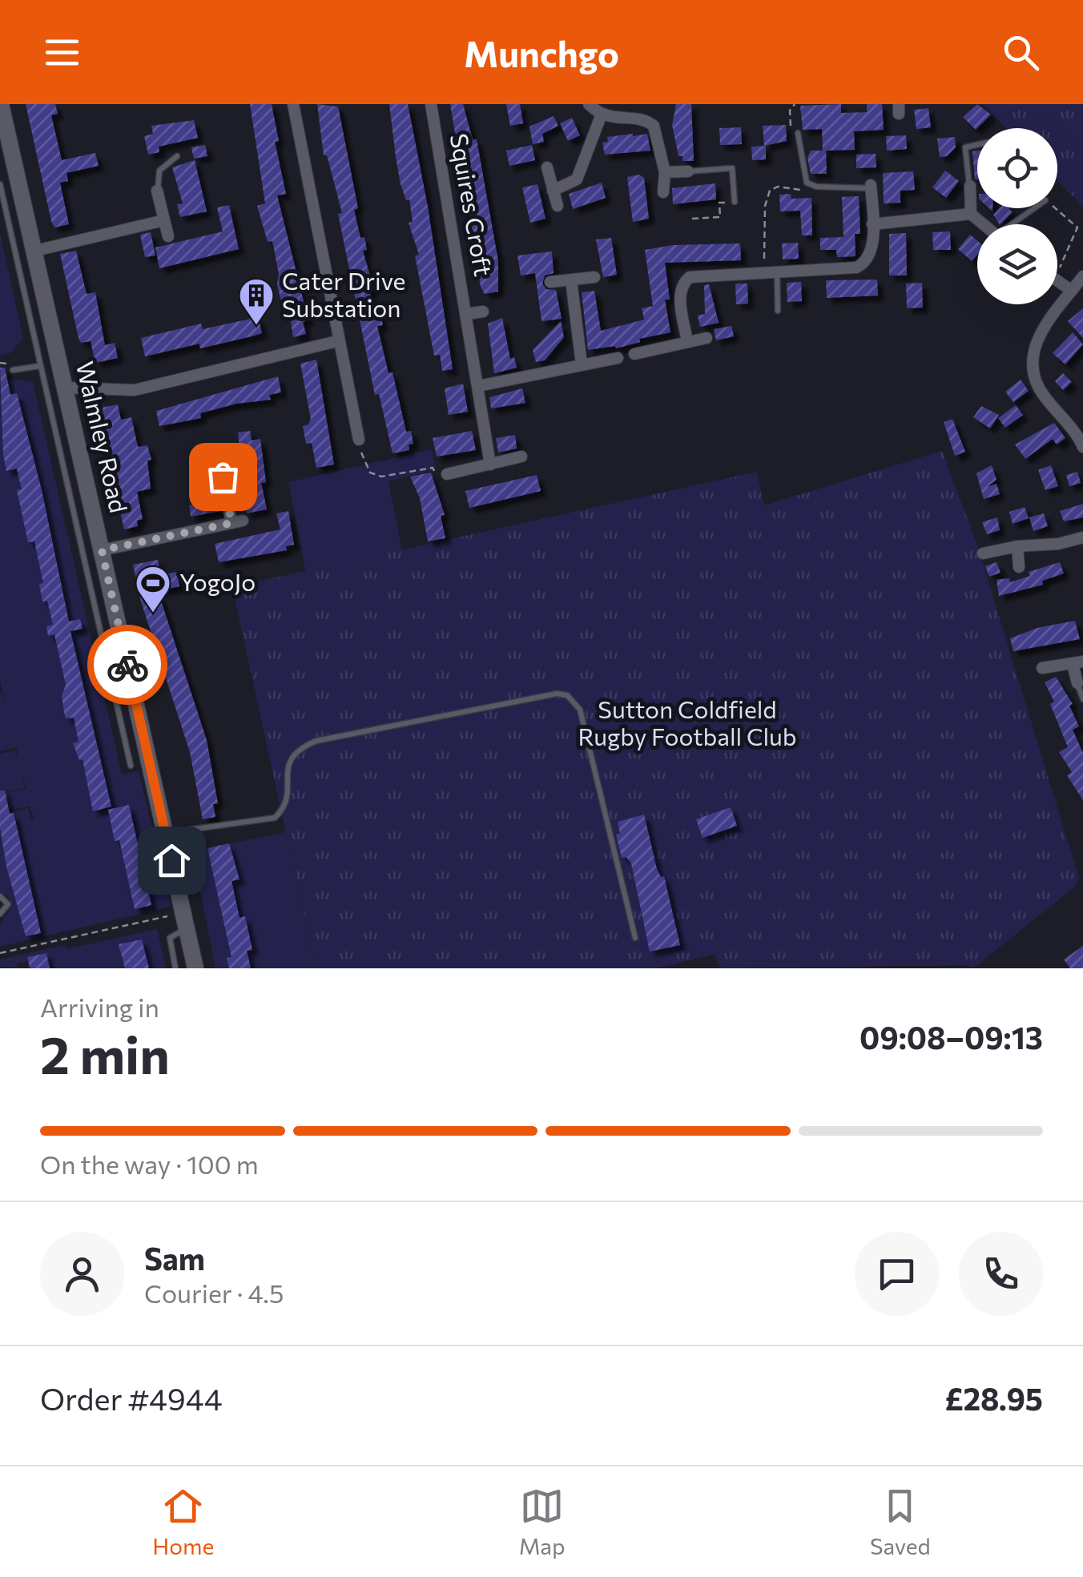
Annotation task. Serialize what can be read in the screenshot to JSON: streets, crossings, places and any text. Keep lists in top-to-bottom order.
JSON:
{
  "streets": {
    "main road": ["Walmley Road"],
    "street": ["Squires Croft"]
  },
  "parks": ["Sutton Coldfield Rugby Football Club"],
  "places": {
    "building": ["Cater Drive Substation"],
    "sports": ["YogoJo"]
  },
  "page": {
    "header": "Munchgo",
    "heading": ["2 min", "Arriving in", "09:08–09:13"],
    "panel": [
      "Sam",
      "Courier · 4.5",
      "Order #4944",
      "£28.95"
    ],
    "bar": "On the way · 100 m",
    "tabs": ["Home", "Map", "Saved"]
  }
}
